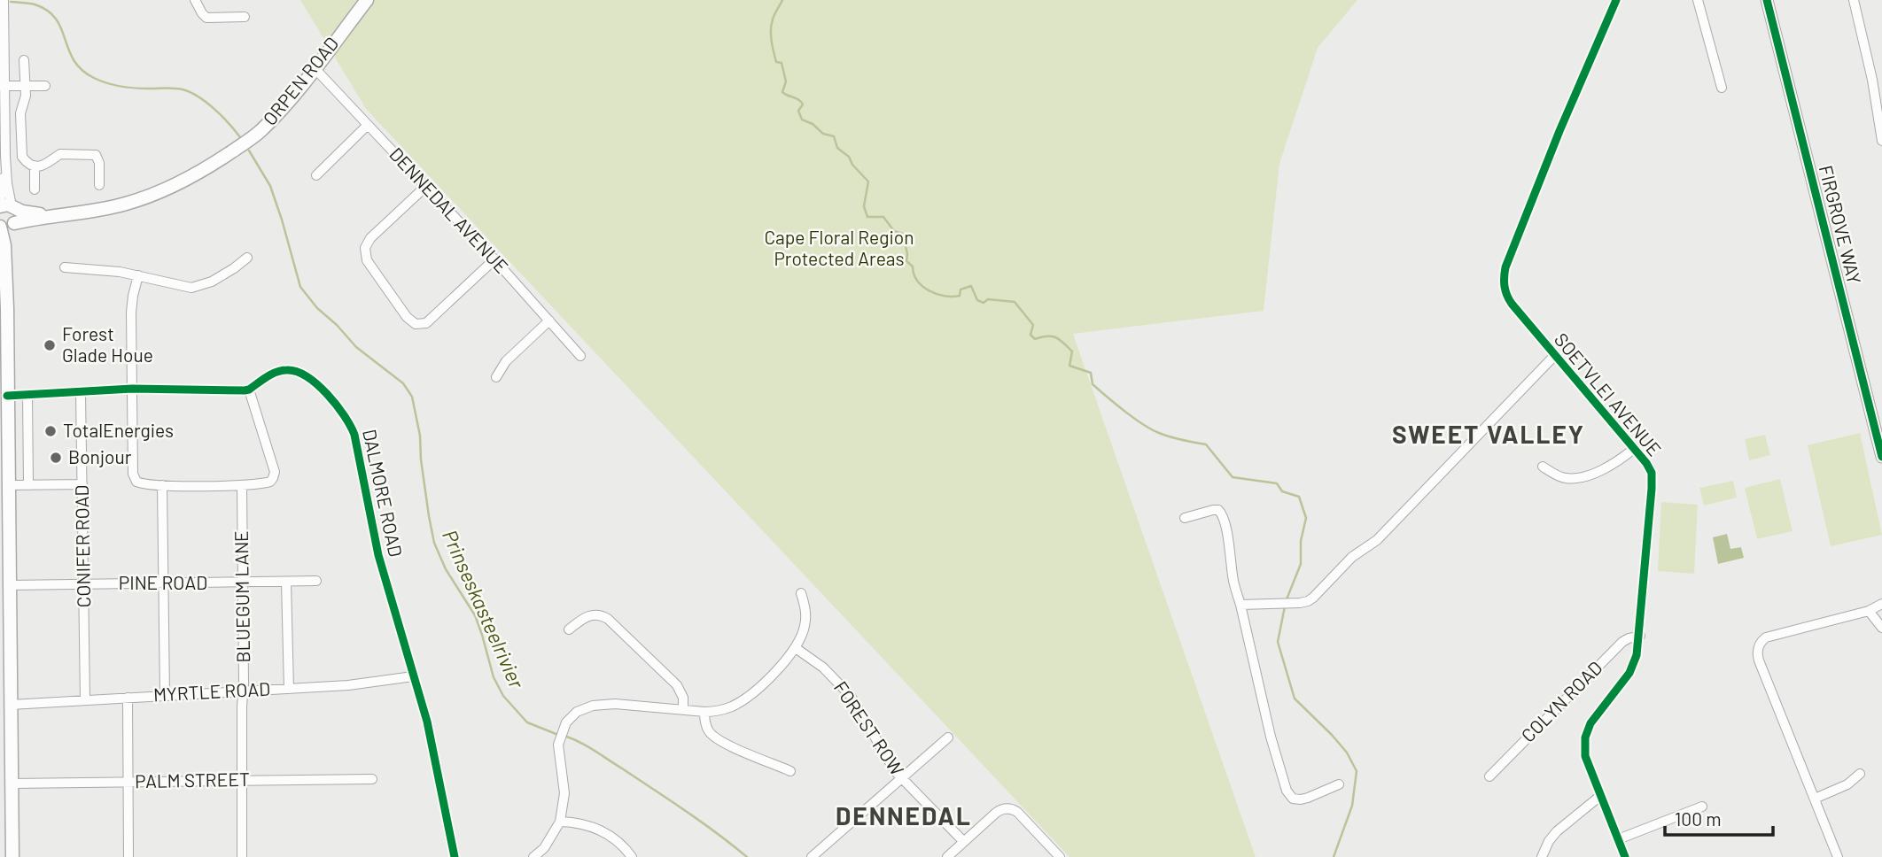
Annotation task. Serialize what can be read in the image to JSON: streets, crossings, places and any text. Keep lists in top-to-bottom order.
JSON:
{
  "streets": {
    "main road": ["ORPEN ROAD"],
    "street": [
      "DENNEDAL AVENUE",
      "FIRGROVE WAY",
      "SOETVLEI AVENUE",
      "DALMORE ROAD",
      "CONIFER ROAD",
      "PINE ROAD",
      "BLUEGUM LANE",
      "MYRTLE ROAD",
      "COLYN ROAD",
      "FOREST ROW",
      "PALM STREET"
    ]
  },
  "crossings": [
    ["ORPEN ROAD", "DENNEDAL AVENUE"],
    ["SOETVLEI AVENUE", "COLYN ROAD"],
    ["DALMORE ROAD", "MYRTLE ROAD"],
    ["CONIFER ROAD", "PINE ROAD"],
    ["CONIFER ROAD", "MYRTLE ROAD"],
    ["PINE ROAD", "BLUEGUM LANE"],
    ["BLUEGUM LANE", "MYRTLE ROAD"],
    ["BLUEGUM LANE", "PALM STREET"]
  ],
  "districts": ["SWEET VALLEY", "DENNEDAL"],
  "water": ["Prinseskasteelrivier"],
  "parks": ["Cape Floral Region Protected Areas"],
  "places": ["Forest Glade Houe", "TotalEnergies", "Bonjour"],
  "scale_bar": "100 m"
}
